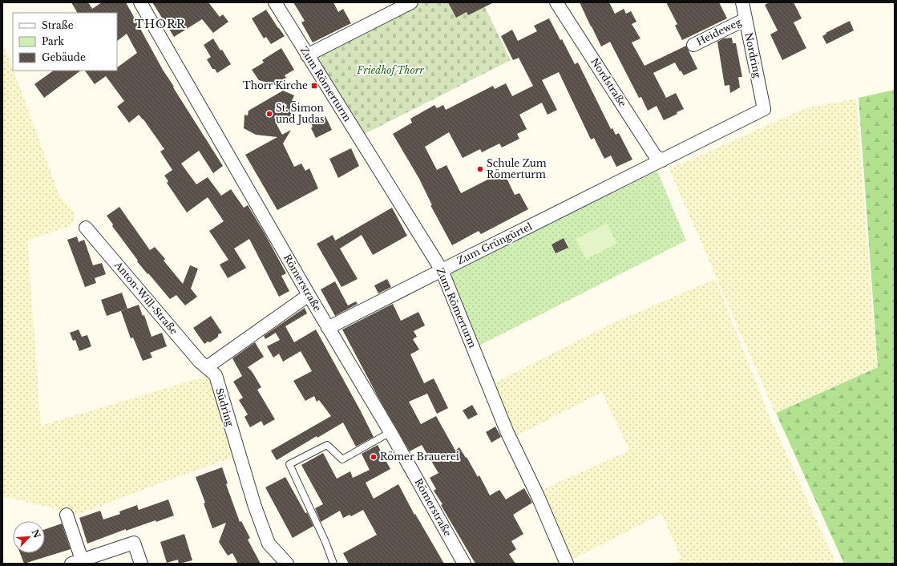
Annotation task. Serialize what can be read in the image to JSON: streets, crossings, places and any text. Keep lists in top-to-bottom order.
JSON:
{
  "streets": {
    "street": [
      "Heideweg",
      "Nordring",
      "Nordstraße",
      "Zum Römerturm",
      "Zum Grüngürtel",
      "Römerstraße",
      "Anton-Will-Straße",
      "Südring"
    ]
  },
  "crossings": [
    ["Heideweg", "Nordring"],
    ["Nordring", "Zum Grüngürtel"],
    ["Nordstraße", "Zum Grüngürtel"],
    ["Zum Römerturm", "Zum Grüngürtel"],
    ["Zum Grüngürtel", "Römerstraße"],
    ["Anton-Will-Straße", "Südring"]
  ],
  "districts": ["THORR"],
  "parks": ["Friedhof Thorr"],
  "places": {
    "transit": ["Thorr Kirche"],
    "other": ["St. Simon und Judas", "Schule Zum Römerturm", "Römer Brauerei"]
  },
  "legend": ["Straße", "Park", "Gebäude"],
  "north": "top right"
}
